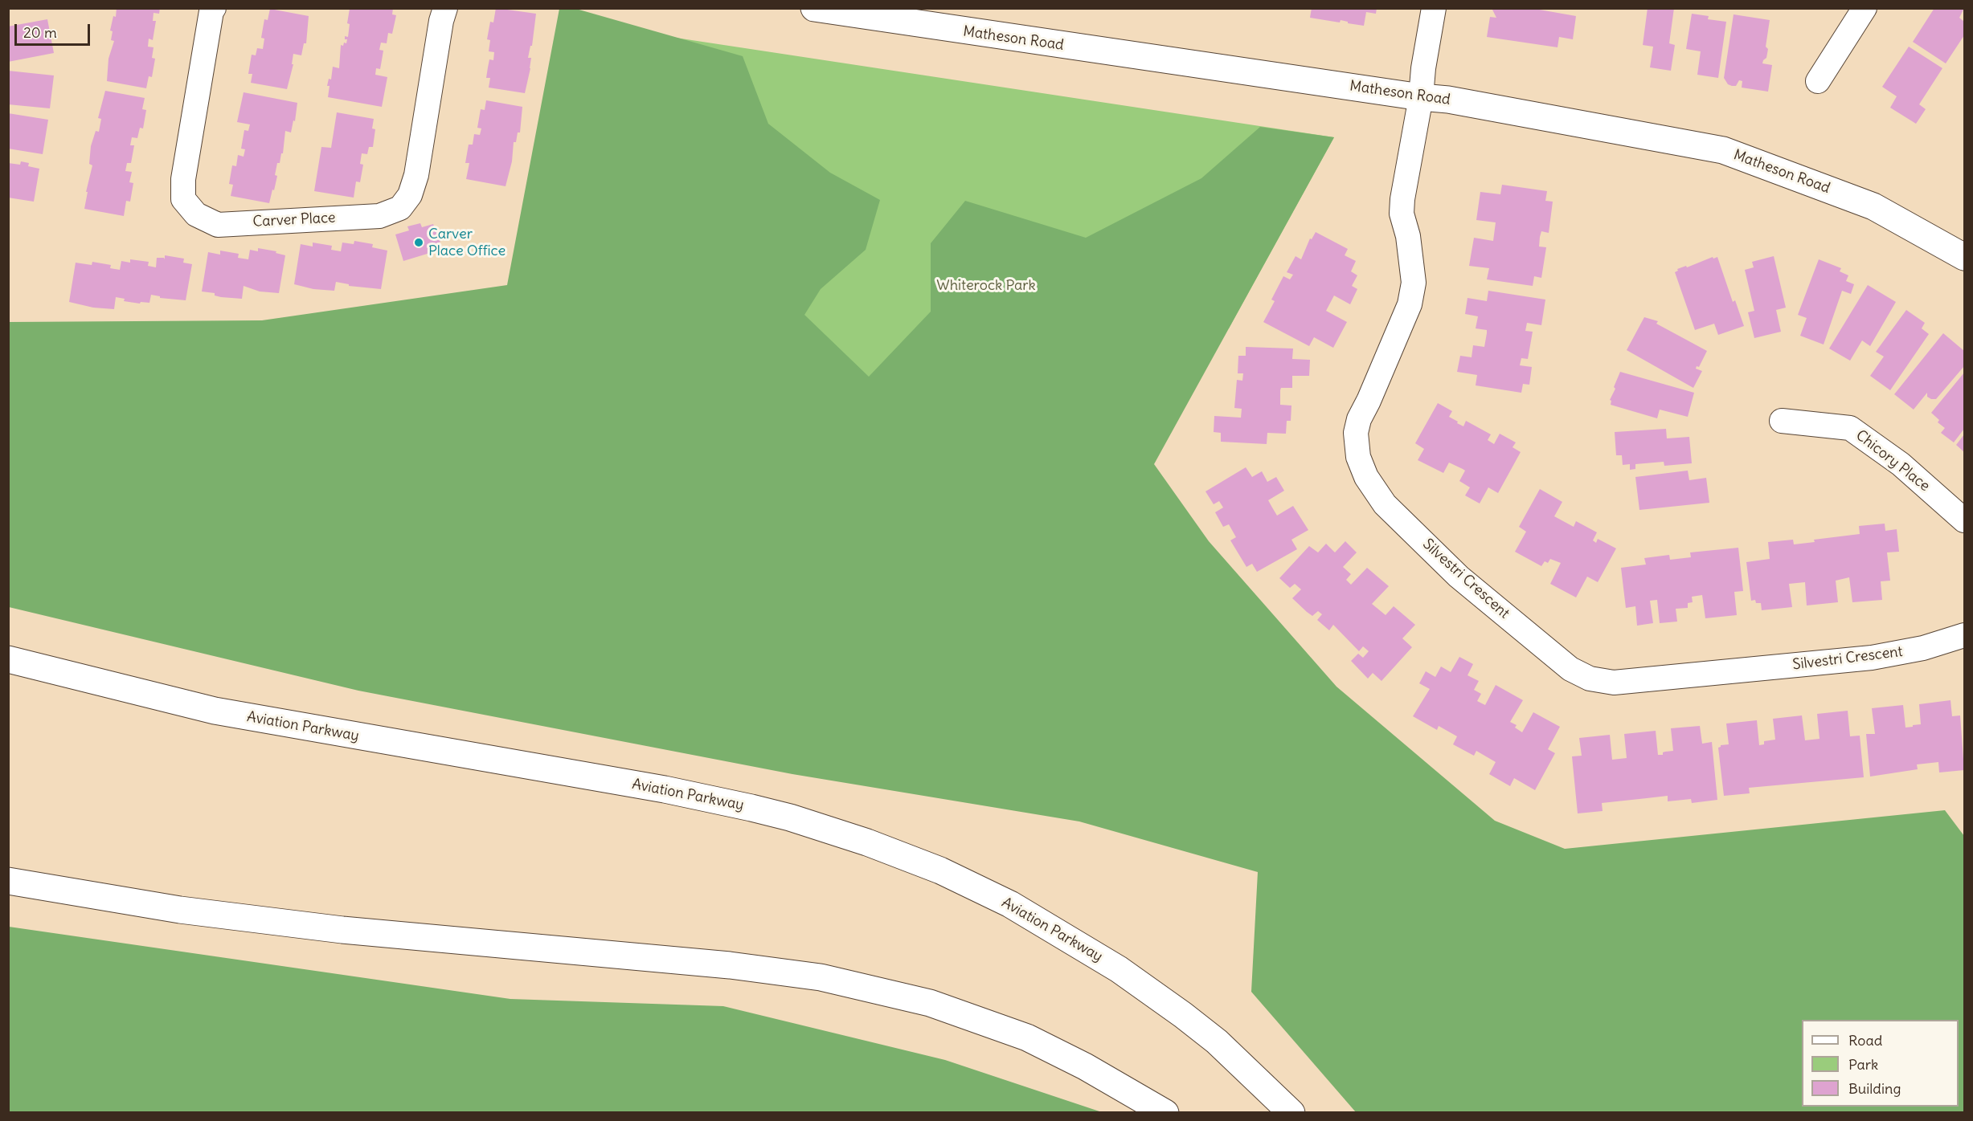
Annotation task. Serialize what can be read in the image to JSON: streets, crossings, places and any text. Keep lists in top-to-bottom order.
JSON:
{
  "streets": {
    "main road": ["Matheson Road", "Aviation Parkway"],
    "street": ["Carver Place", "Chicory Place", "Silvestri Crescent"]
  },
  "crossings": [
    ["Matheson Road", "Silvestri Crescent"]
  ],
  "parks": ["Whiterock Park"],
  "places": ["Carver Place Office"],
  "legend": ["Road", "Park", "Building"],
  "scale_bar": "20 m"
}
